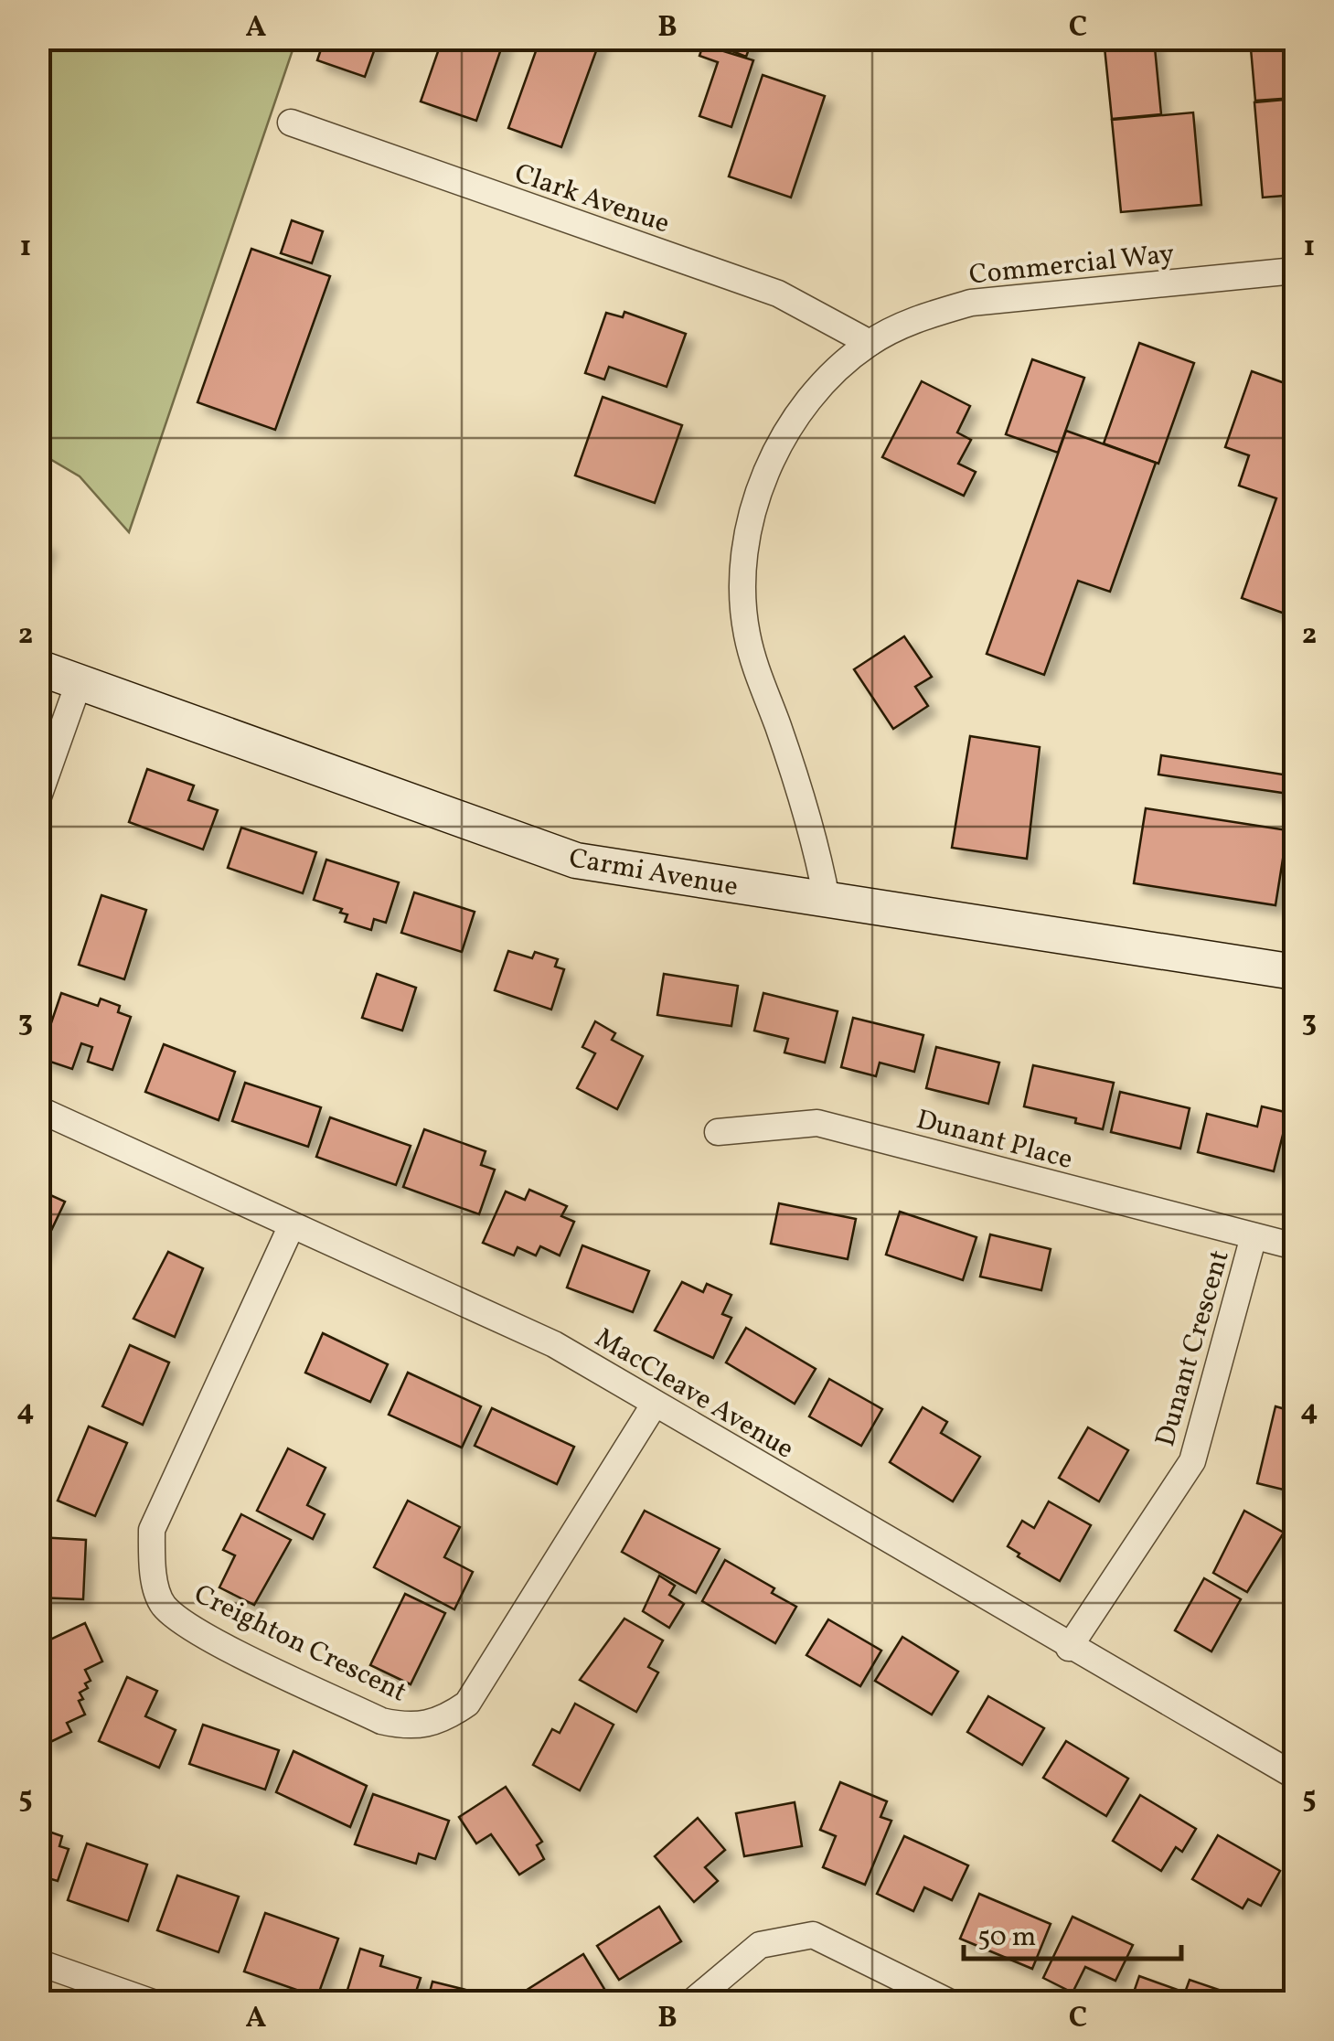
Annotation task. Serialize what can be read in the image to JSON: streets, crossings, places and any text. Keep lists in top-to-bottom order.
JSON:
{
  "streets": {
    "street": [
      "Clark Avenue",
      "Commercial Way",
      "Carmi Avenue",
      "Dunant Place",
      "Dunant Crescent",
      "MacCleave Avenue",
      "Creighton Crescent"
    ]
  },
  "crossings": [
    ["Clark Avenue", "Commercial Way"],
    ["Commercial Way", "Carmi Avenue"],
    ["Dunant Place", "Dunant Crescent"],
    ["Dunant Crescent", "MacCleave Avenue"],
    ["MacCleave Avenue", "Creighton Crescent"]
  ],
  "scale_bar": "50 m",
  "grid": {
    "columns": ["A", "B", "C"],
    "rows": [
      "1",
      "2",
      "3",
      "4",
      "5"
    ]
  }
}
